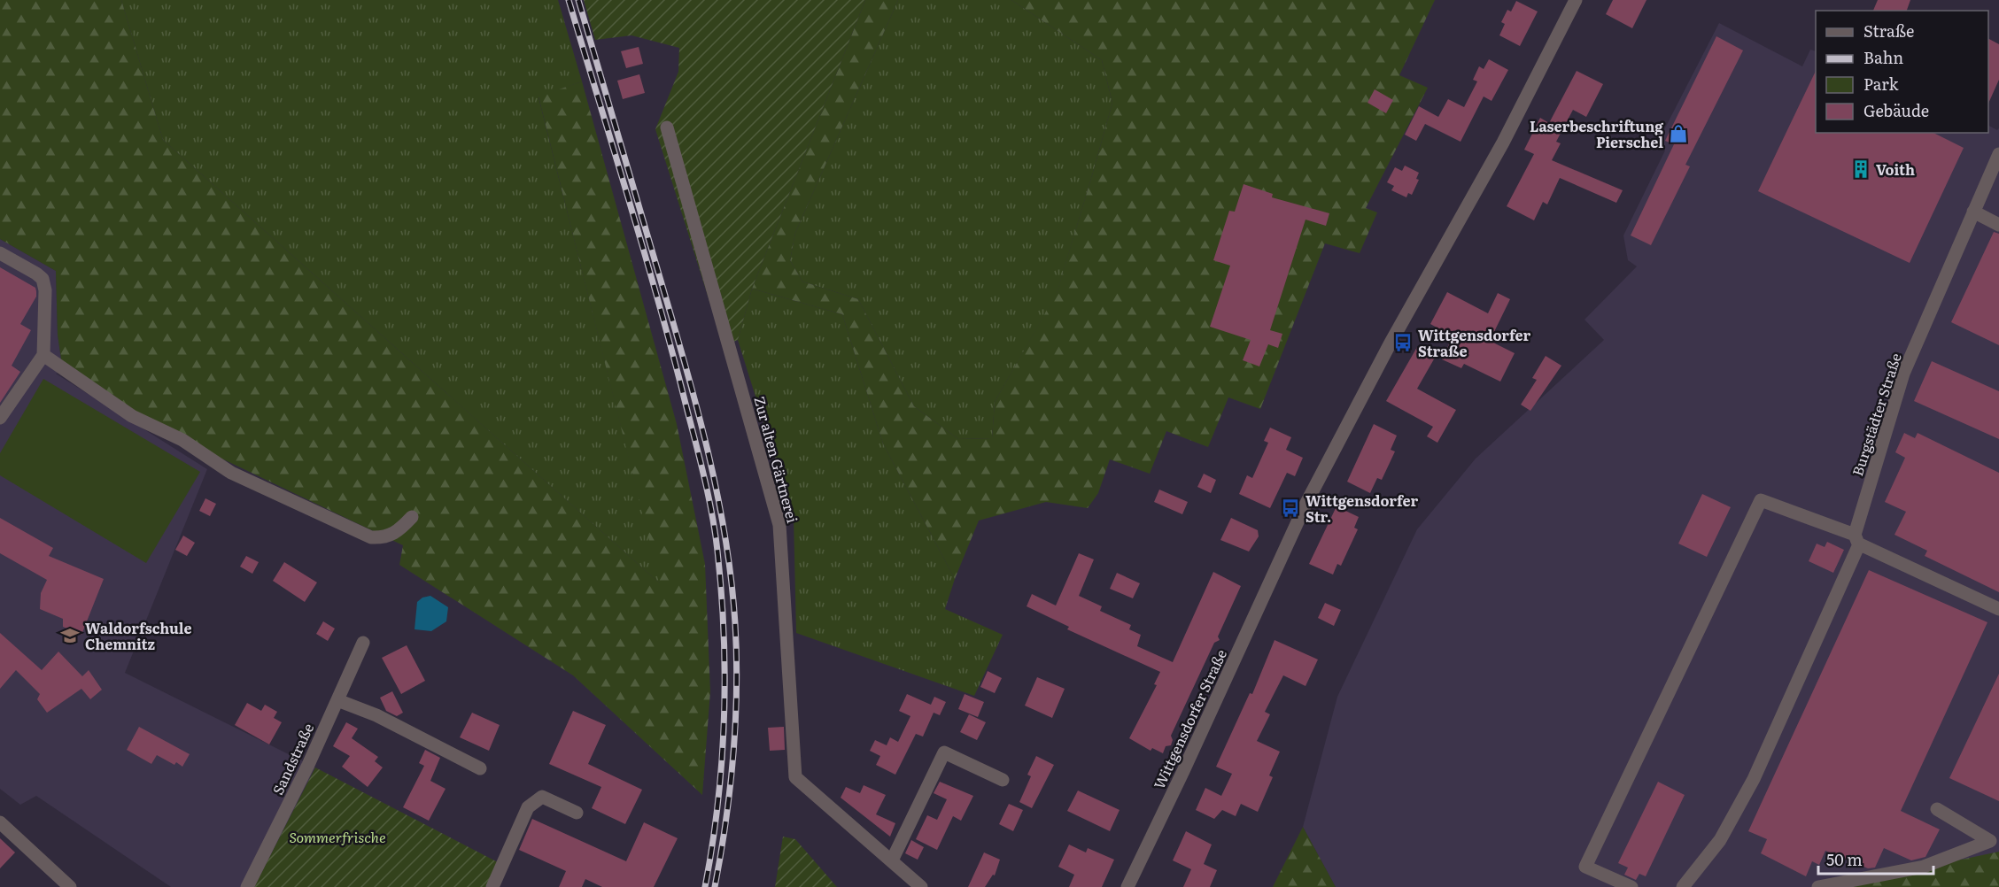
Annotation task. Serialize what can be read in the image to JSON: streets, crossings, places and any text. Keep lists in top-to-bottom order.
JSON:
{
  "streets": {
    "street": [
      "Burgstädter Straße",
      "Zur alten Gärtnerei",
      "Wittgensdorfer Straße",
      "Sandstraße"
    ]
  },
  "parks": ["Sommerfrische"],
  "places": {
    "shop": ["Laserbeschriftung Pierschel"],
    "building": ["Voith"],
    "bus stop": ["Wittgensdorfer Straße", "Wittgensdorfer Str."],
    "school or university": ["Waldorfschule Chemnitz"]
  },
  "legend": [
    "Straße",
    "Bahn",
    "Park",
    "Gebäude"
  ],
  "scale_bar": "50 m"
}
